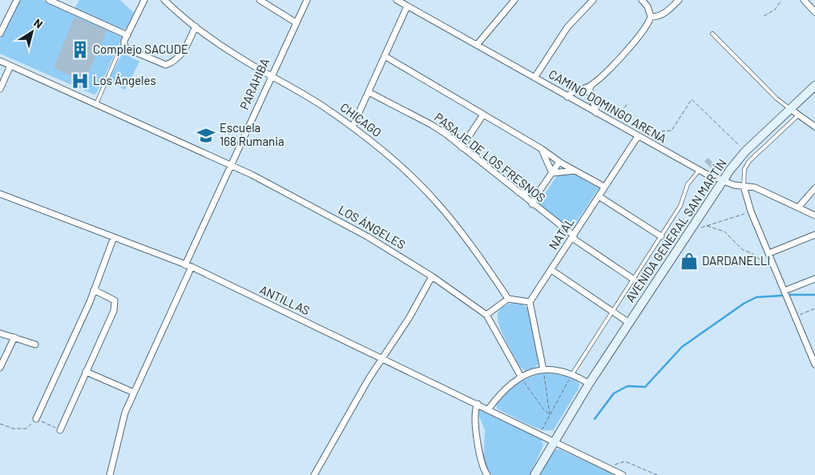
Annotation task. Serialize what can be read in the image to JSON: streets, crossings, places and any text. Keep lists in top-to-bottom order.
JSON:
{
  "streets": {
    "main road": ["AVENIDA GENERAL SAN MARTÍN"],
    "street": [
      "PARAHIBA",
      "CAMINO DOMINGO ARENA",
      "CHICAGO",
      "PASAJE DE LOS FRESNOS",
      "LOS ÁNGELES",
      "NATAL",
      "ANTILLAS"
    ]
  },
  "crossings": [
    ["PARAHIBA", "CHICAGO"],
    ["PARAHIBA", "LOS ÁNGELES"],
    ["PARAHIBA", "ANTILLAS"],
    ["CAMINO DOMINGO ARENA", "AVENIDA GENERAL SAN MARTÍN"],
    ["CAMINO DOMINGO ARENA", "NATAL"],
    ["PASAJE DE LOS FRESNOS", "AVENIDA GENERAL SAN MARTÍN"],
    ["PASAJE DE LOS FRESNOS", "NATAL"],
    ["AVENIDA GENERAL SAN MARTÍN", "ANTILLAS"]
  ],
  "places": {
    "building": ["Complejo SACUDE"],
    "hospital": ["Los Ángeles"],
    "school or university": ["Escuela 168 Rumania"],
    "shop": ["DARDANELLI"]
  },
  "north": "top right"
}
